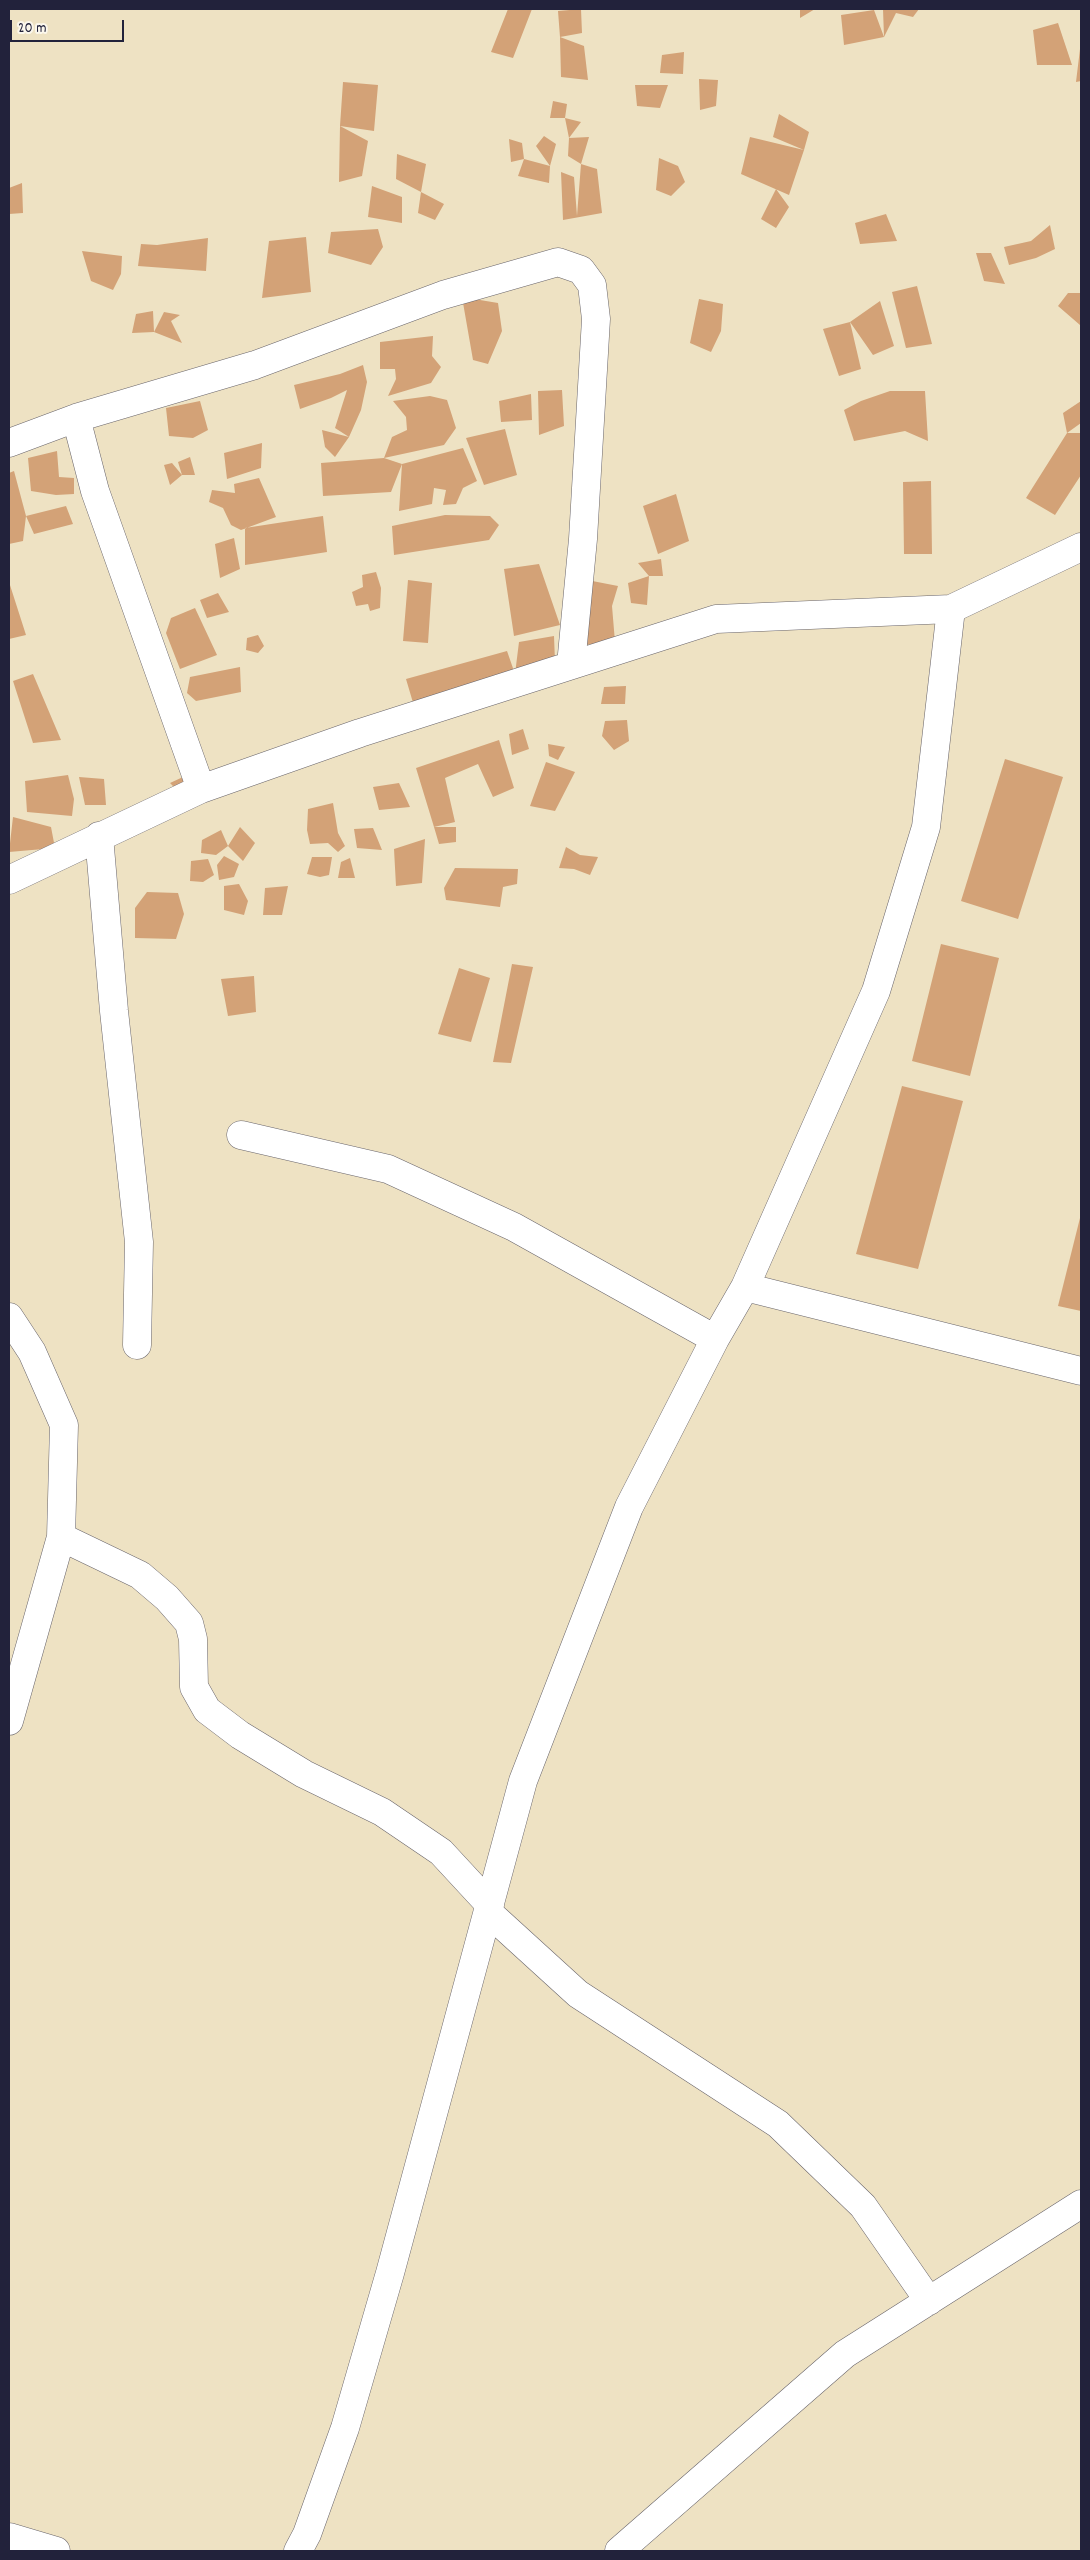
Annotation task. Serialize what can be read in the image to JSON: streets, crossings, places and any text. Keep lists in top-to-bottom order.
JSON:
{
  "scale_bar": "20 m"
}
